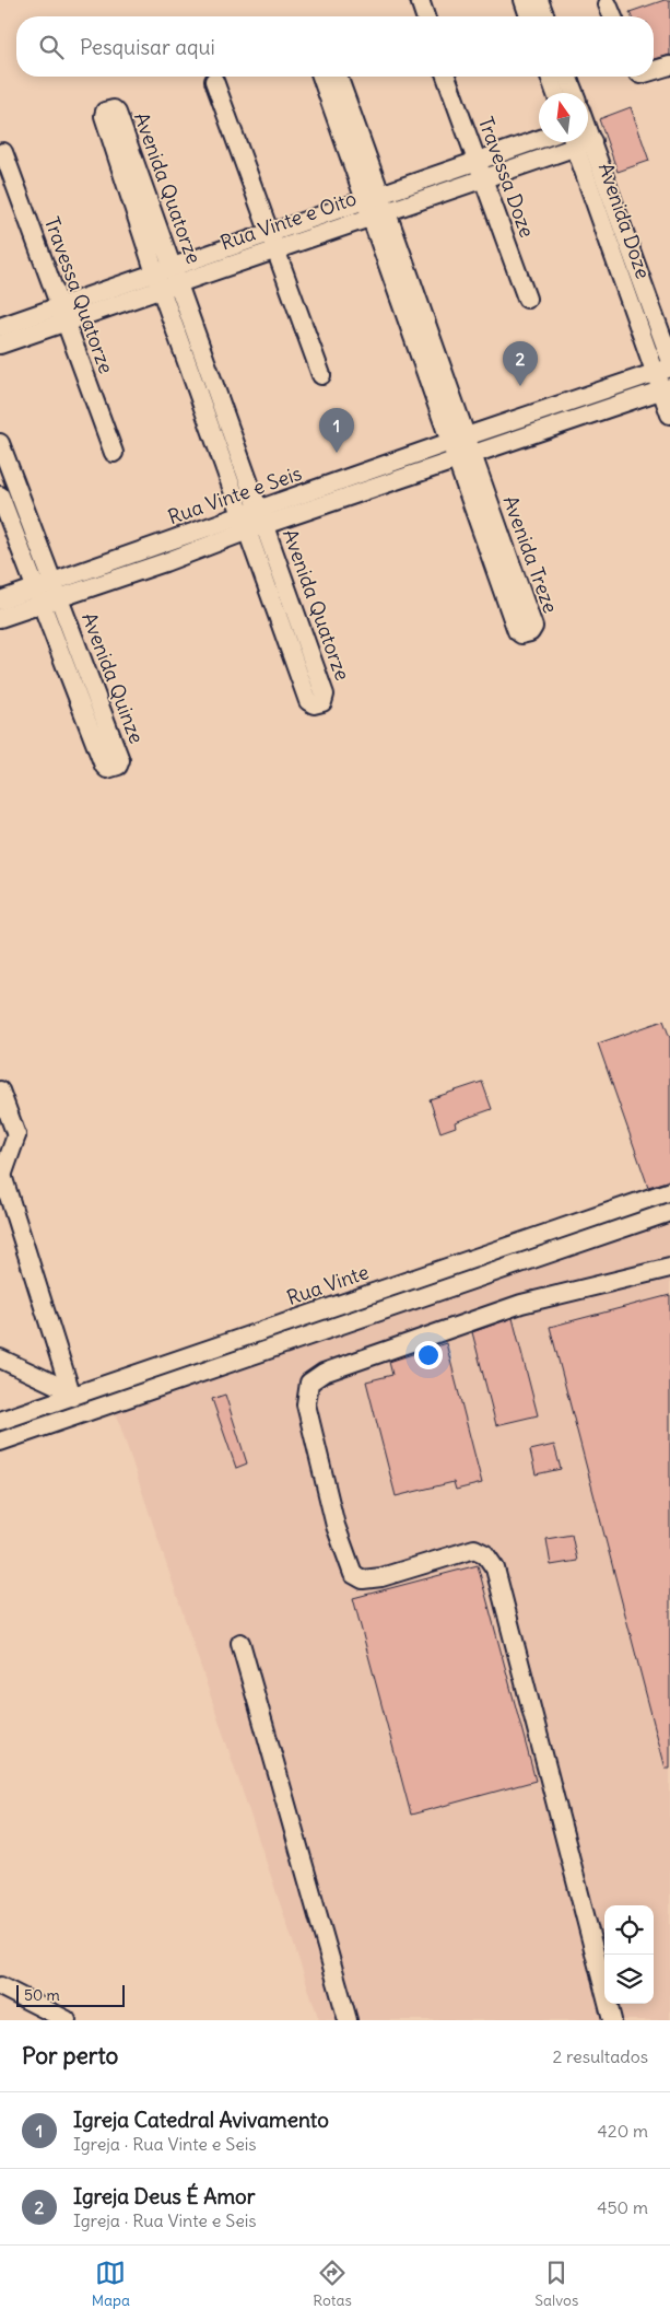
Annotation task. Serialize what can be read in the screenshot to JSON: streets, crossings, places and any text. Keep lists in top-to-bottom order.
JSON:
{
  "streets": {
    "street": [
      "Travessa Doze",
      "Avenida Quatorze",
      "Rua Vinte e Oito",
      "Avenida Doze",
      "Travessa Quatorze",
      "Rua Vinte e Seis",
      "Avenida Treze",
      "Avenida Quinze",
      "Rua Vinte"
    ]
  },
  "crossings": [
    ["Travessa Doze", "Rua Vinte e Oito"],
    ["Avenida Quatorze", "Rua Vinte e Oito"],
    ["Avenida Quatorze", "Rua Vinte e Seis"],
    ["Rua Vinte e Oito", "Travessa Quatorze"],
    ["Rua Vinte e Oito", "Avenida Treze"],
    ["Avenida Doze", "Rua Vinte e Seis"],
    ["Rua Vinte e Seis", "Avenida Treze"],
    ["Rua Vinte e Seis", "Avenida Quinze"]
  ],
  "scale_bar": "50 m",
  "north": "top",
  "page": {
    "search": "Pesquisar aqui",
    "pins": ["2", "1"],
    "scale": "50 m",
    "heading": ["Por perto", "2 resultados"],
    "list": [
      {
        "mark": "1",
        "name": "Igreja Catedral Avivamento",
        "note": "Igreja · Rua Vinte e Seis",
        "value": "420 m"
      },
      {
        "mark": "2",
        "name": "Igreja Deus É Amor",
        "note": "Igreja · Rua Vinte e Seis",
        "value": "450 m"
      }
    ],
    "nav": ["Mapa", "Rotas", "Salvos"]
  }
}
